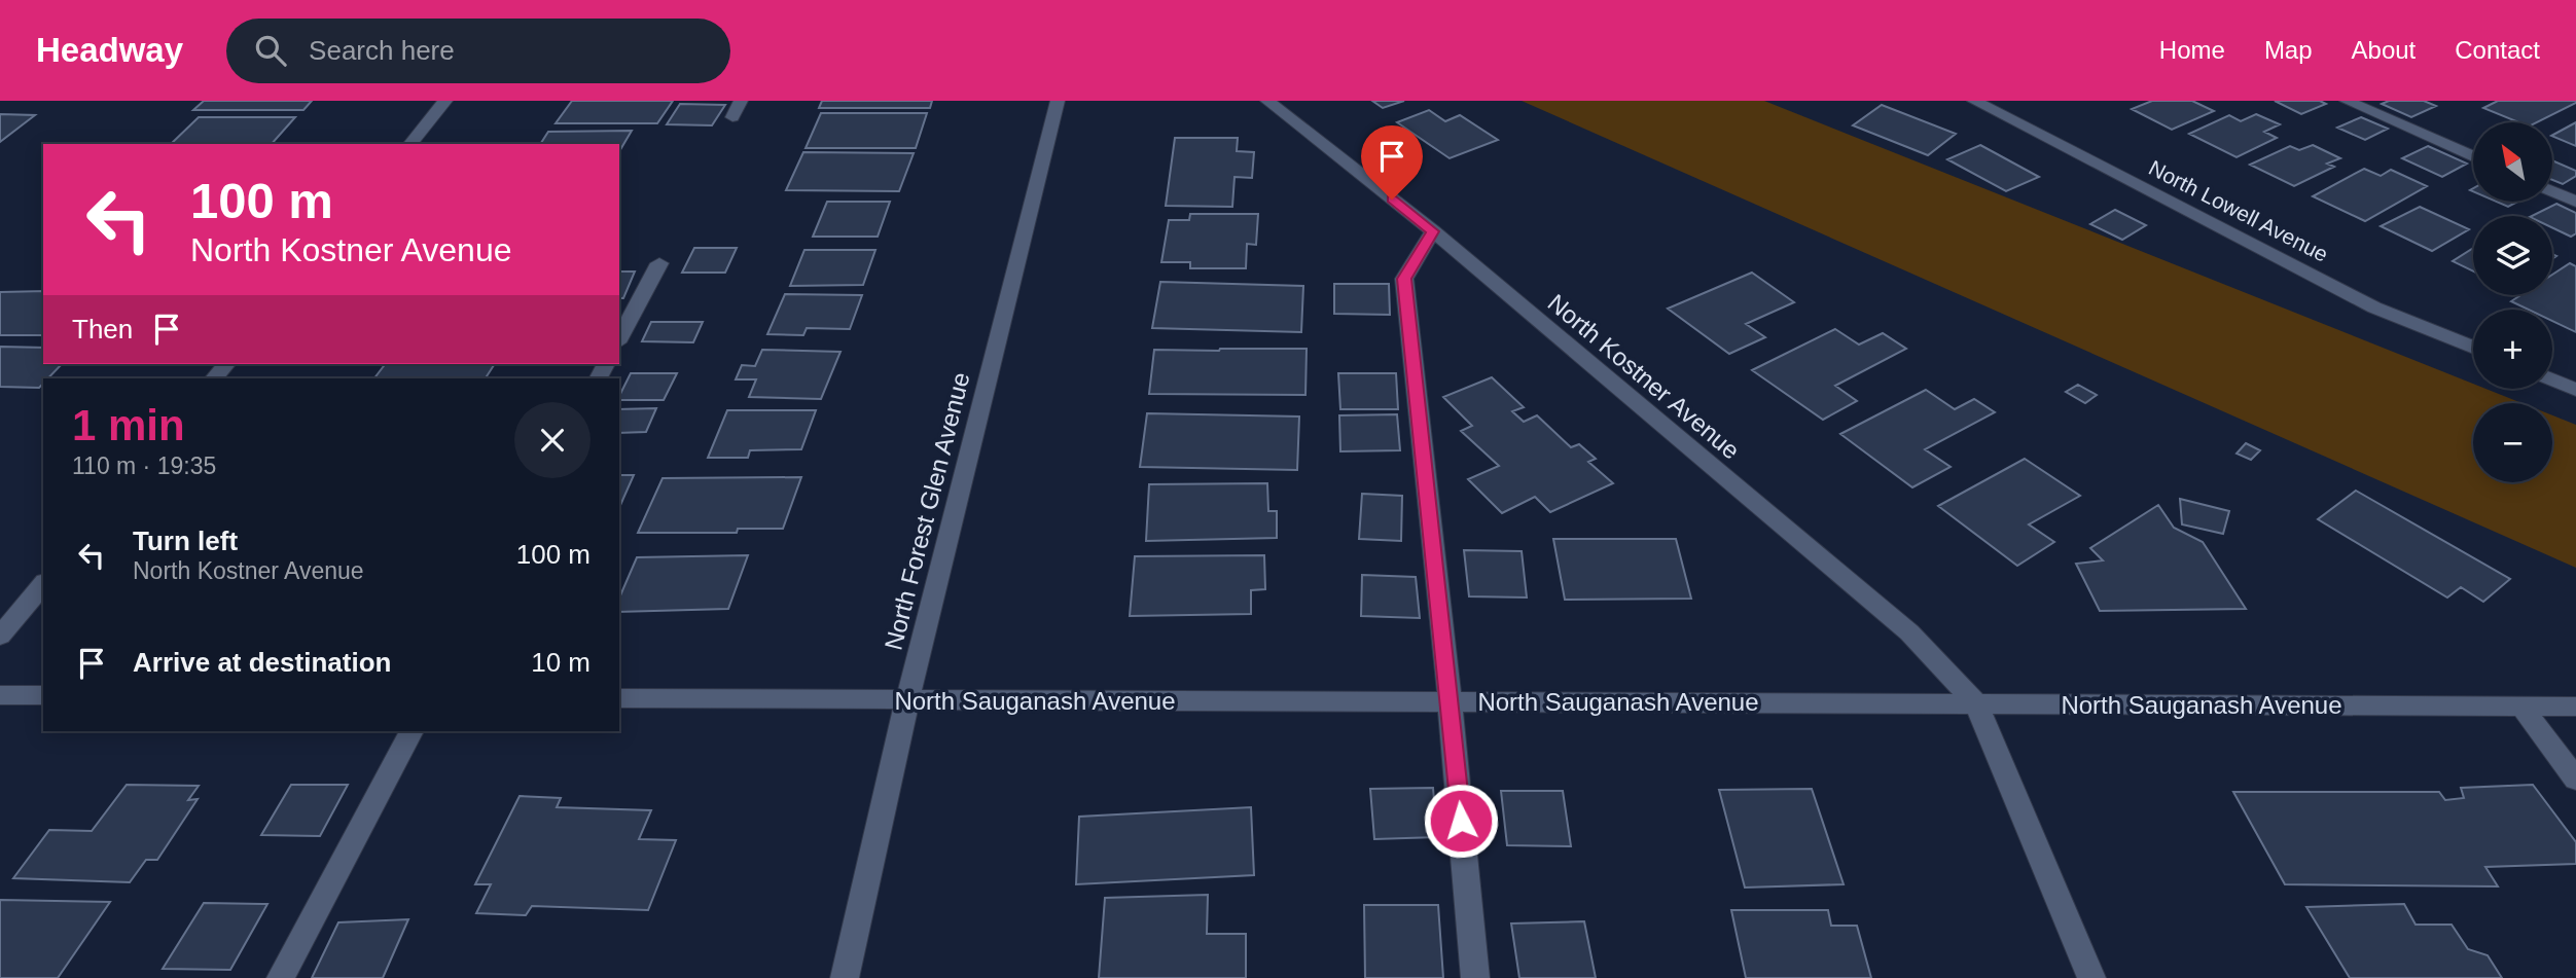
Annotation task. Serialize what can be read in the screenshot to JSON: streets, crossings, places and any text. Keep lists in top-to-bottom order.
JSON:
{
  "streets": {
    "street": [
      "North Lowell Avenue",
      "North Kostner Avenue",
      "North Forest Glen Avenue",
      "North Sauganash Avenue"
    ]
  },
  "crossings": [
    ["North Kostner Avenue", "North Sauganash Avenue"],
    ["North Forest Glen Avenue", "North Sauganash Avenue"]
  ],
  "north": "top left",
  "page": {
    "header": "Headway",
    "search": "Search here",
    "nav": [
      "Home",
      "Map",
      "About",
      "Contact"
    ],
    "map_buttons": ["+", "−"],
    "turn": ["100 m", "North Kostner Avenue"],
    "then": "Then",
    "heading": ["1 min", "110 m · 19:35"],
    "list": [
      {
        "name": "Turn left",
        "note": "North Kostner Avenue",
        "value": "100 m"
      },
      {
        "name": "Arrive at destination",
        "value": "10 m"
      }
    ]
  }
}
